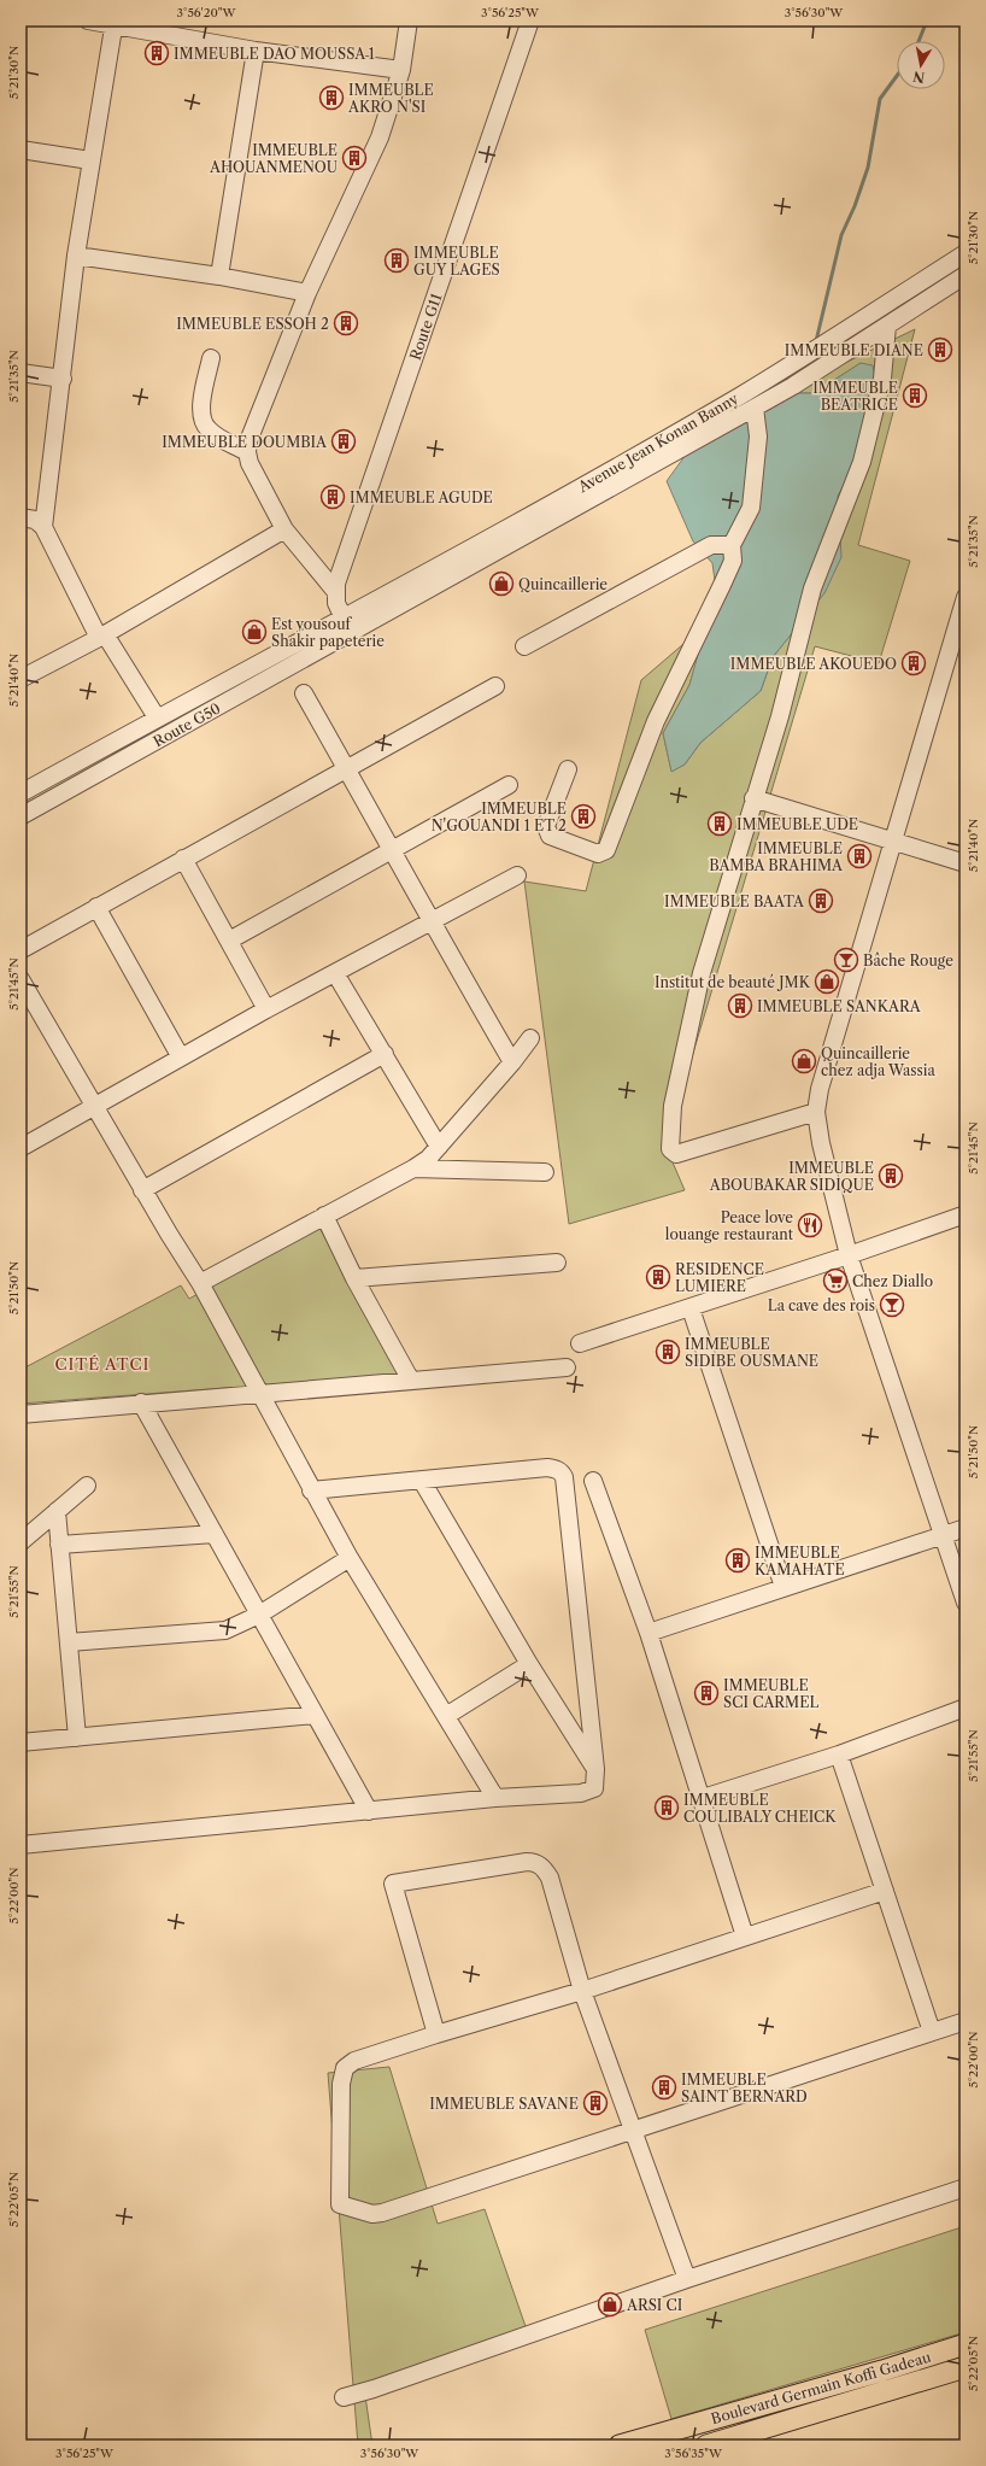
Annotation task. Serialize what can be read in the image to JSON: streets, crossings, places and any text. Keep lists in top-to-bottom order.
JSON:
{
  "streets": {
    "main road": ["Boulevard Germain Koffi Gadeau"],
    "street": ["Route G11", "Avenue Jean Konan Banny", "Route G50"]
  },
  "crossings": [
    ["Avenue Jean Konan Banny", "Route G50"]
  ],
  "districts": ["CITÉ ATCI"],
  "places": {
    "building": [
      "IMMEUBLE DAO MOUSSA 1",
      "IMMEUBLE AKRO N'SI",
      "IMMEUBLE AHOUANMENOU",
      "IMMEUBLE GUY LAGES",
      "IMMEUBLE ESSOH 2",
      "IMMEUBLE DIANE",
      "IMMEUBLE BEATRICE",
      "IMMEUBLE DOUMBIA",
      "IMMEUBLE AGUDE",
      "IMMEUBLE AKOUEDO",
      "IMMEUBLE N'GOUANDI 1 ET 2",
      "IMMEUBLE UDE",
      "IMMEUBLE BAMBA BRAHIMA",
      "IMMEUBLE BAATA",
      "IMMEUBLE SANKARA",
      "IMMEUBLE ABOUBAKAR SIDIQUE",
      "RESIDENCE LUMIERE",
      "IMMEUBLE SIDIBE OUSMANE",
      "IMMEUBLE KAMAHATE",
      "IMMEUBLE SCI CARMEL",
      "IMMEUBLE COULIBALY CHEICK",
      "IMMEUBLE SAINT BERNARD",
      "IMMEUBLE SAVANE"
    ],
    "shop": [
      "Quincaillerie",
      "Est yousouf Shakir papeterie",
      "Institut de beauté JMK",
      "Quincaillerie chez adja Wassia",
      "ARSI CI"
    ],
    "bar": ["Bâche Rouge", "La cave des rois"],
    "restaurant": ["Peace love louange restaurant"],
    "supermarket": ["Chez Diallo"]
  },
  "north": "bottom",
  "coordinates": [
    "3°56'20\"W",
    "3°56'25\"W",
    "3°56'30\"W",
    "5°21'30\"N",
    "5°21'35\"N",
    "5°21'40\"N",
    "5°21'45\"N",
    "5°21'50\"N",
    "5°21'55\"N",
    "5°22'00\"N",
    "5°22'05\"N",
    "3°56'35\"W"
  ]
}
